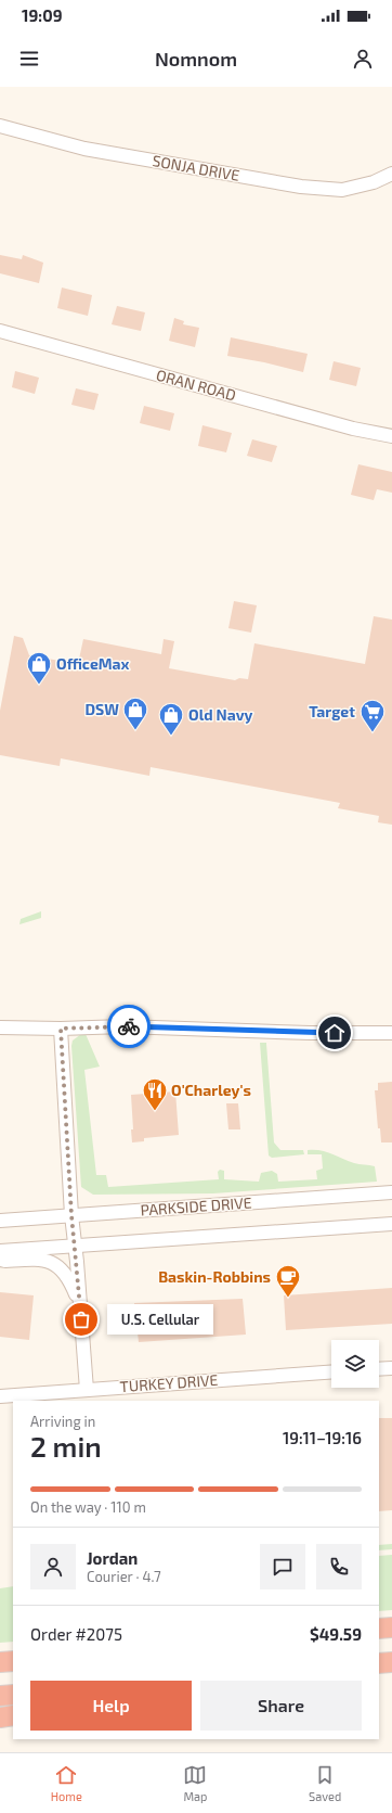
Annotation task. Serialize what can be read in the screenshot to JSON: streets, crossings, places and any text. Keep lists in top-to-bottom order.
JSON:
{
  "streets": {
    "street": [
      "SONJA DRIVE",
      "ORAN ROAD",
      "PARKSIDE DRIVE",
      "TURKEY DRIVE"
    ]
  },
  "places": {
    "shop": ["OfficeMax", "DSW", "Old Navy"],
    "supermarket": ["Target"],
    "restaurant": ["O'Charley's"],
    "cafe": ["Baskin-Robbins"],
    "other": ["U.S. Cellular"]
  },
  "page": {
    "status": "19:09",
    "header": "Nomnom",
    "bubble": "U.S. Cellular",
    "heading": ["2 min", "Arriving in", "19:11–19:16"],
    "panel": [
      "Jordan",
      "Courier · 4.7",
      "Order #2075",
      "$49.59"
    ],
    "bar": "On the way · 110 m",
    "buttons": ["Help", "Share"],
    "tabs": ["Home", "Map", "Saved"]
  }
}
